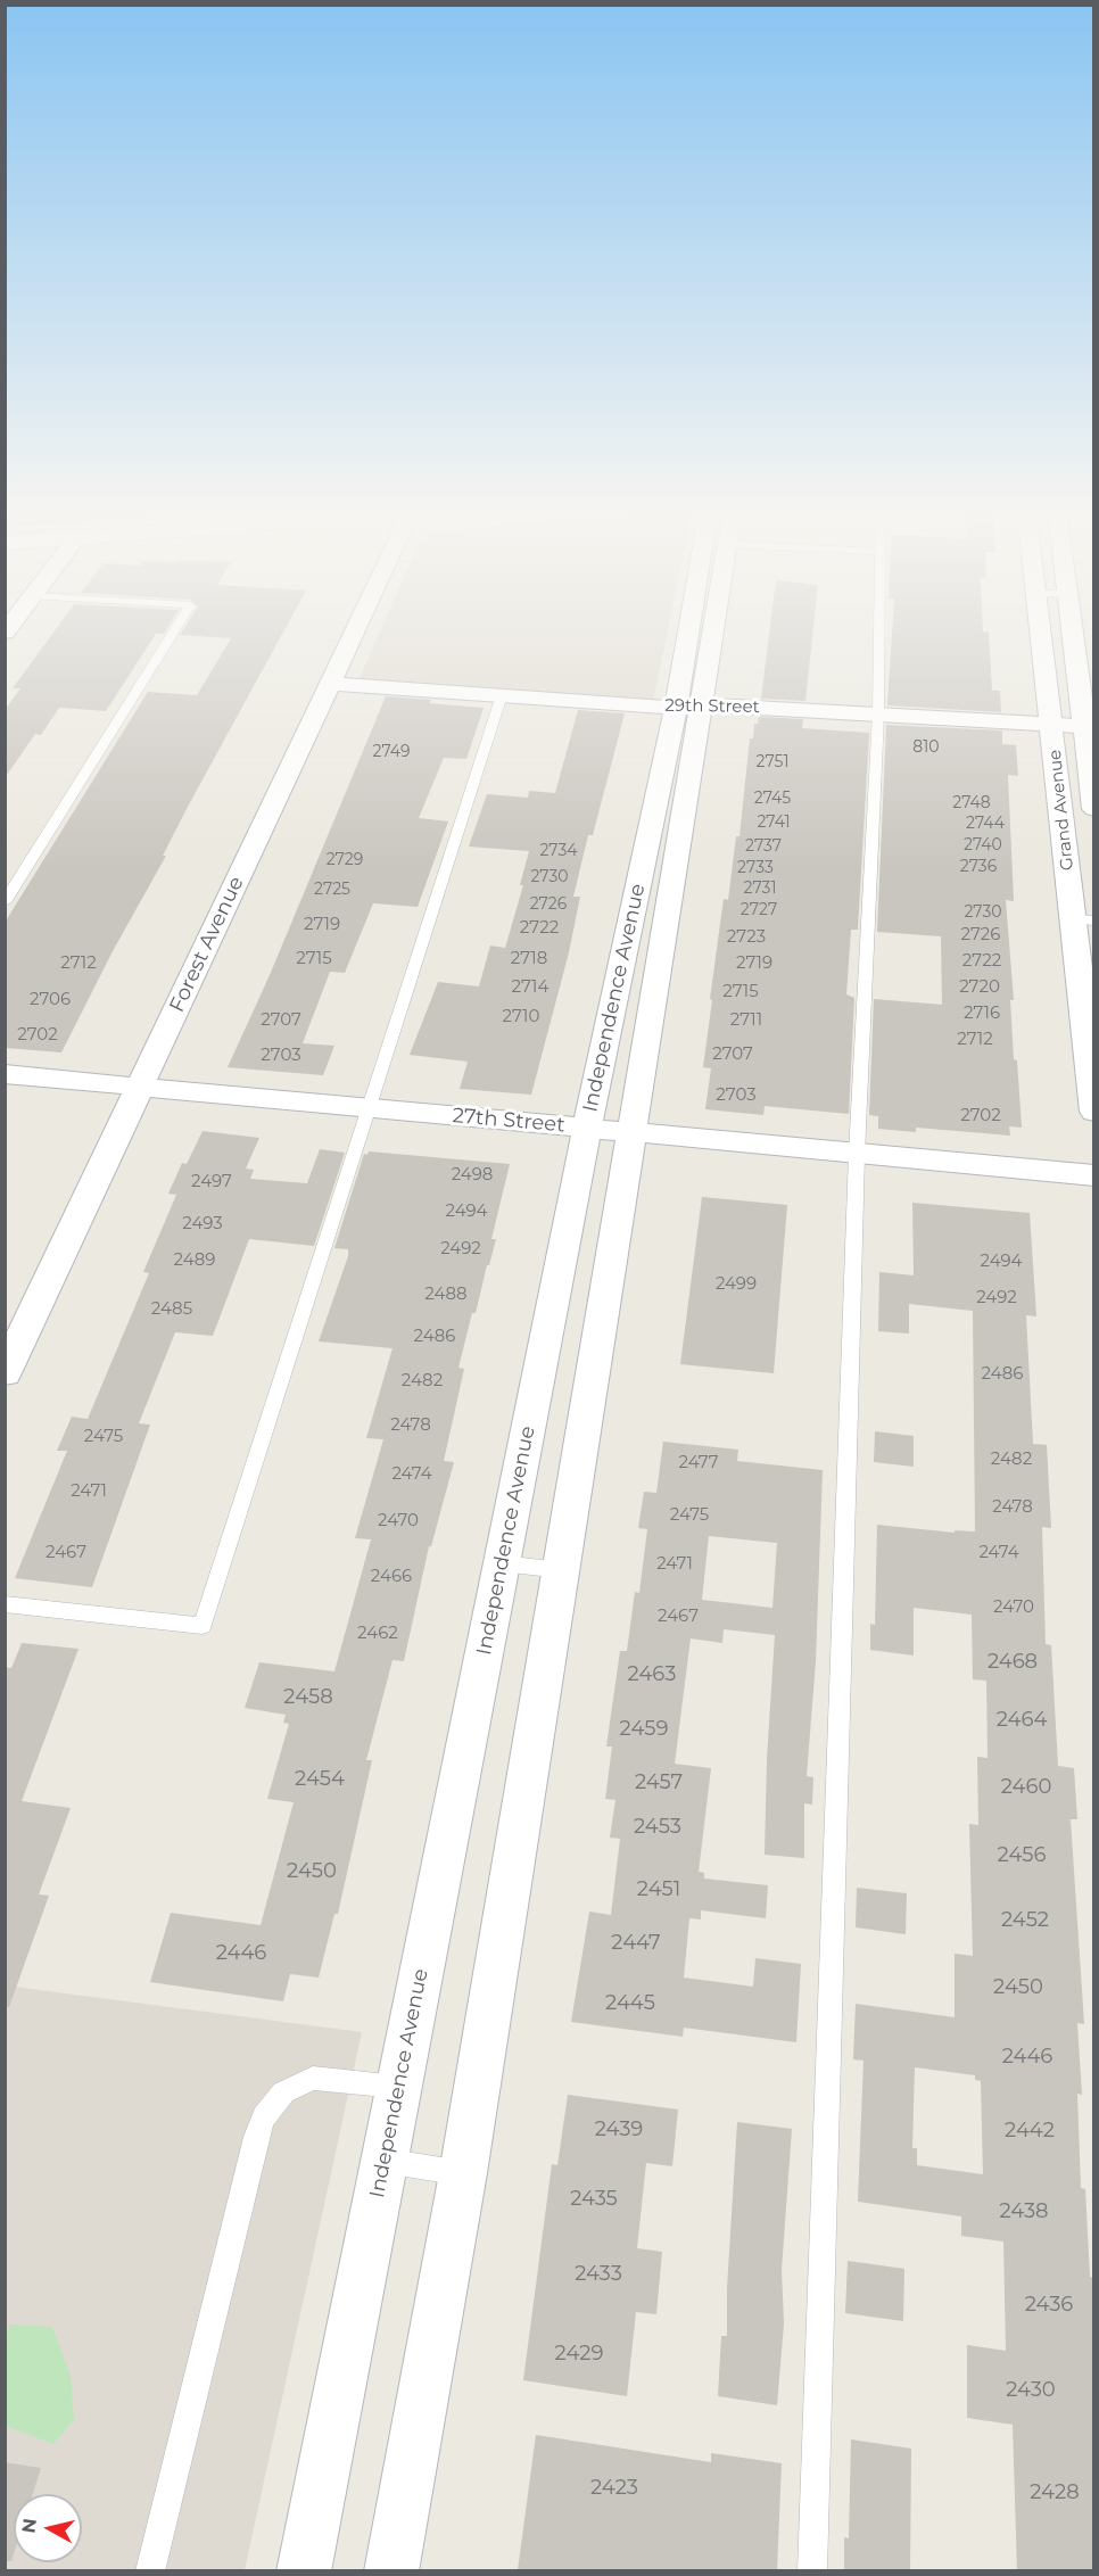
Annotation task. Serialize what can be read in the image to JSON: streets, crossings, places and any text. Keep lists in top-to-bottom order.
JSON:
{
  "streets": {
    "street": [
      "29th Street",
      "Grand Avenue",
      "Forest Avenue",
      "Independence Avenue",
      "27th Street"
    ]
  },
  "crossings": [
    ["29th Street", "Grand Avenue"],
    ["29th Street", "Forest Avenue"],
    ["29th Street", "Independence Avenue"],
    ["Forest Avenue", "27th Street"],
    ["Independence Avenue", "27th Street"]
  ],
  "house_numbers": [
    "810",
    "2749",
    "2751",
    "2745",
    "2748",
    "2741",
    "2744",
    "2740",
    "2737",
    "2734",
    "2729",
    "2736",
    "2733",
    "2730",
    "2731",
    "2725",
    "2726",
    "2727",
    "2730",
    "2719",
    "2722",
    "2726",
    "2723",
    "2715",
    "2718",
    "2722",
    "2712",
    "2719",
    "2714",
    "2720",
    "2715",
    "2706",
    "2716",
    "2710",
    "2707",
    "2711",
    "2702",
    "2712",
    "2707",
    "2703",
    "2703",
    "2702",
    "2498",
    "2497",
    "2494",
    "2493",
    "2492",
    "2489",
    "2494",
    "2499",
    "2488",
    "2492",
    "2485",
    "2486",
    "2486",
    "2482",
    "2478",
    "2475",
    "2482",
    "2477",
    "2474",
    "2471",
    "2478",
    "2475",
    "2470",
    "2467",
    "2474",
    "2471",
    "2466",
    "2470",
    "2467",
    "2462",
    "2468",
    "2463",
    "2458",
    "2464",
    "2459",
    "2454",
    "2457",
    "2460",
    "2453",
    "2456",
    "2450",
    "2451",
    "2452",
    "2447",
    "2446",
    "2450",
    "2445",
    "2446",
    "2439",
    "2442",
    "2435",
    "2438",
    "2433",
    "2436",
    "2429",
    "2430",
    "2423",
    "2428"
  ],
  "north": "left"
}
